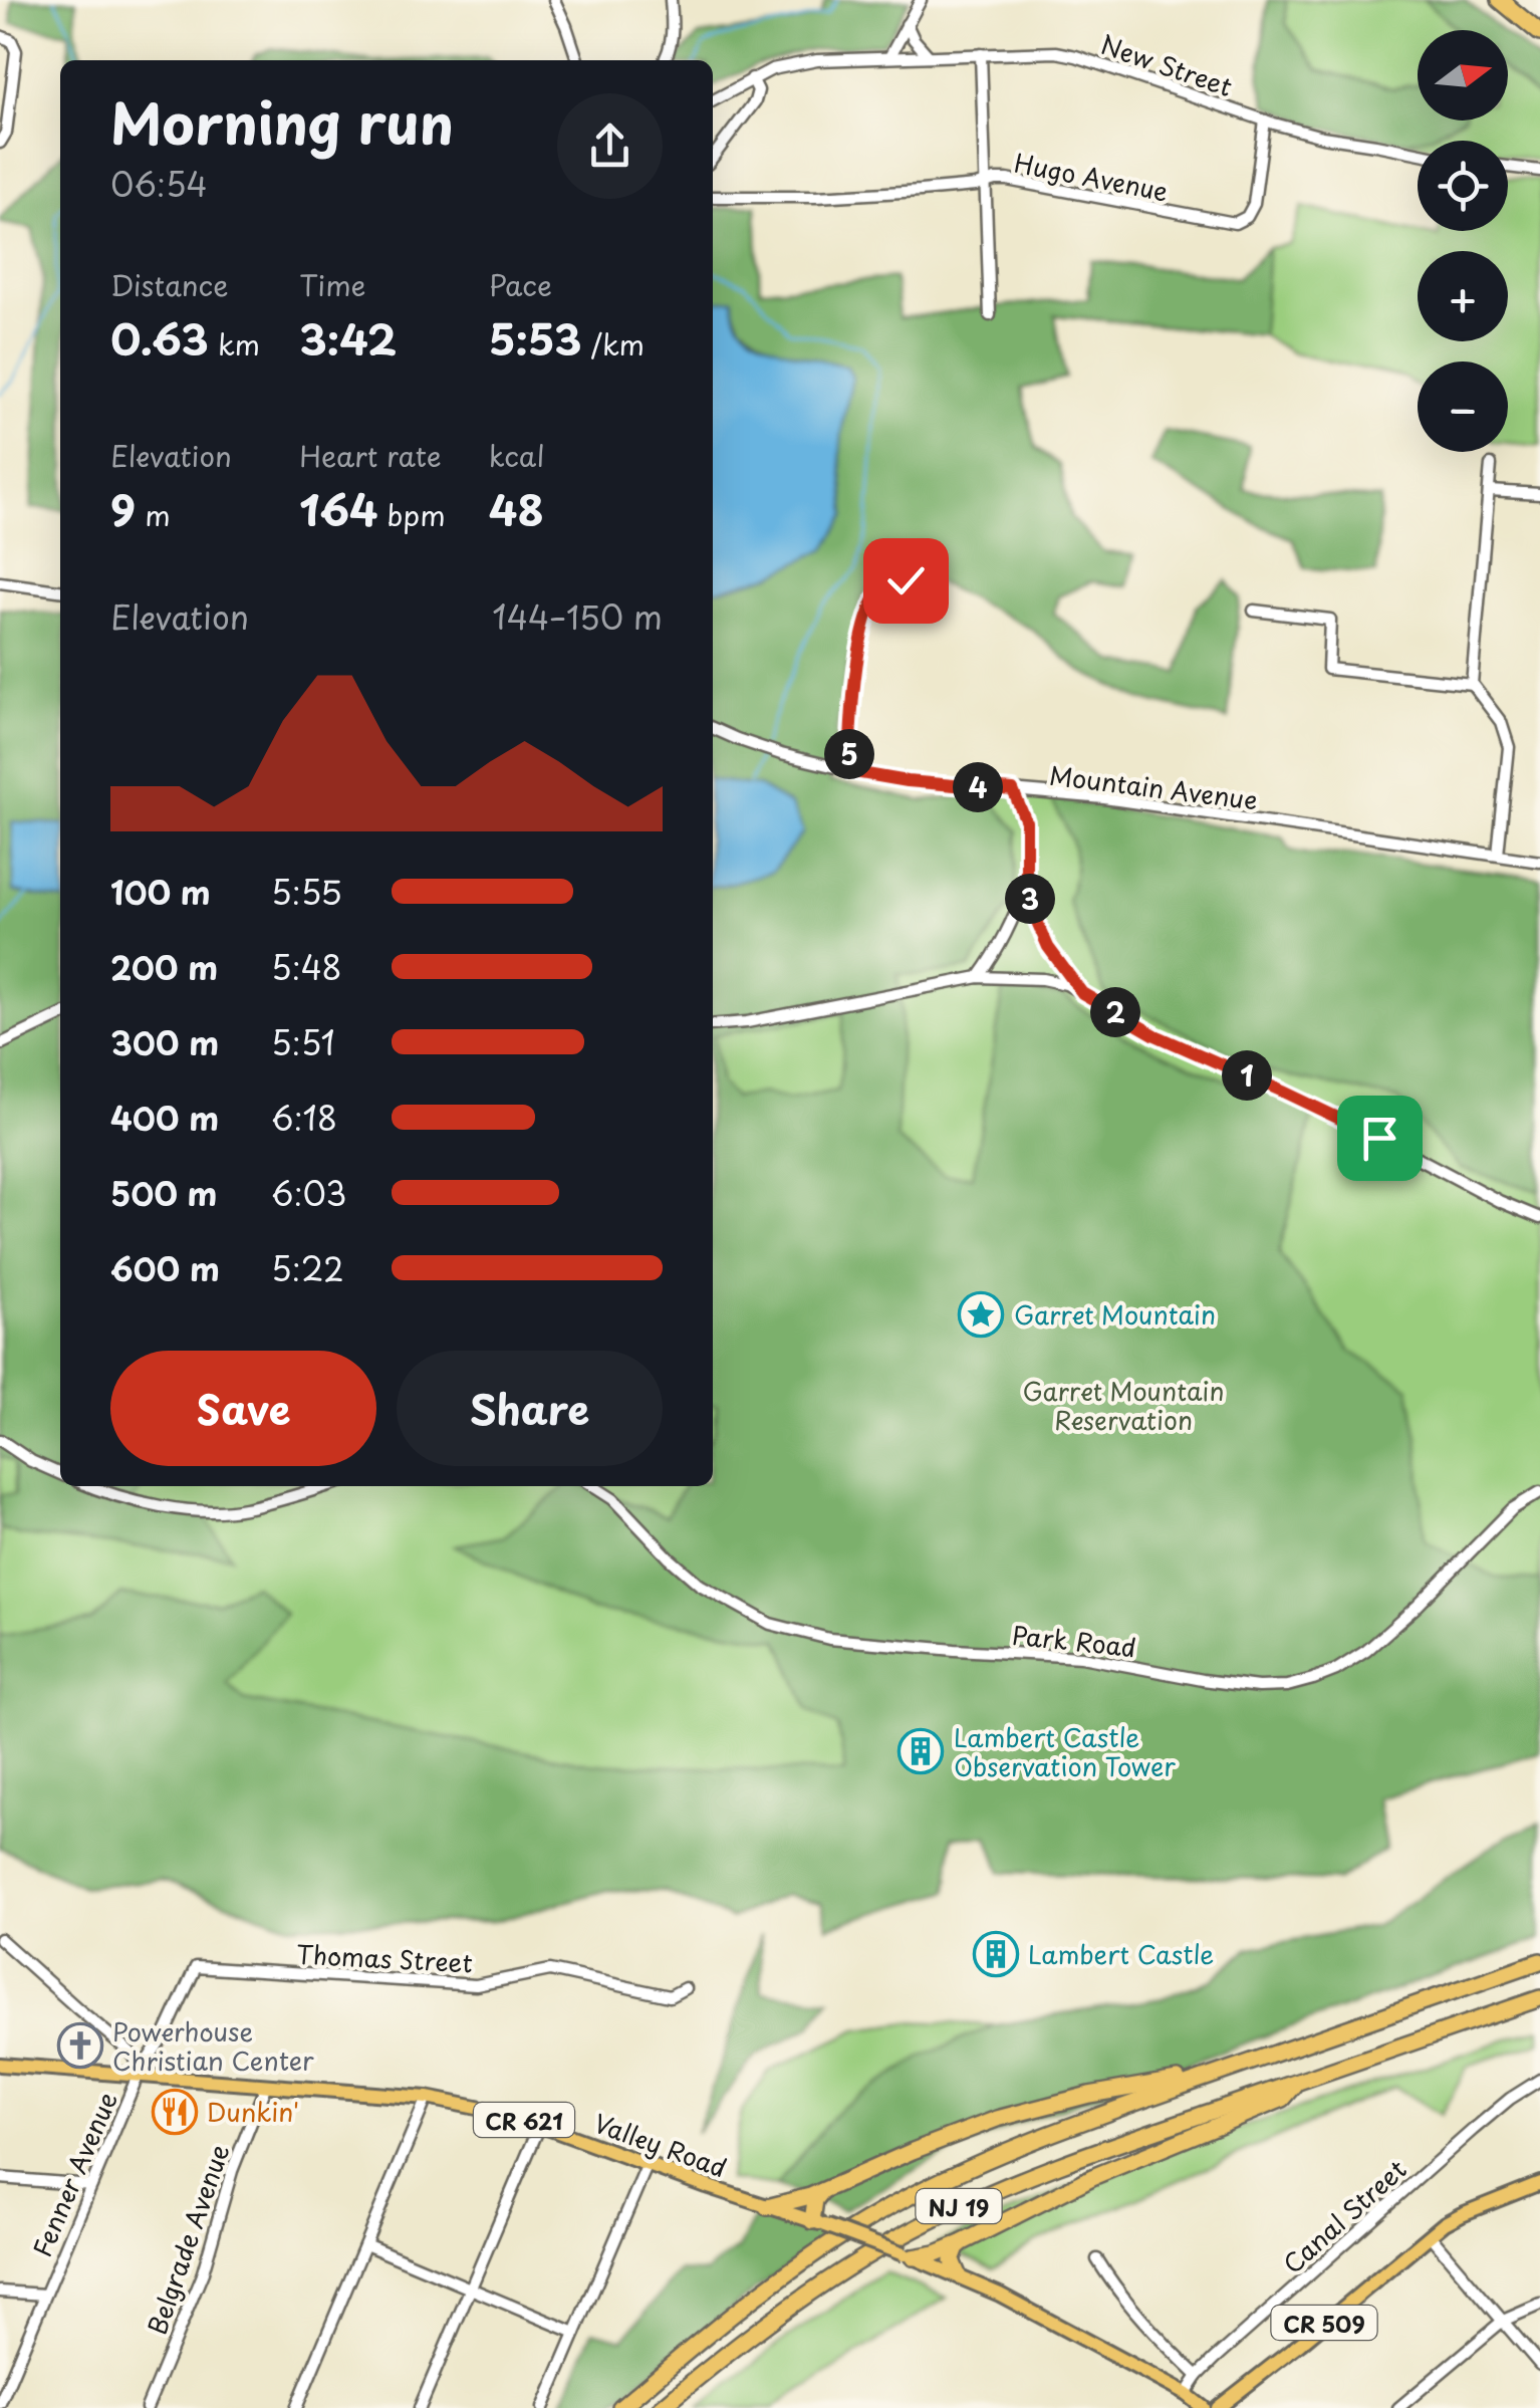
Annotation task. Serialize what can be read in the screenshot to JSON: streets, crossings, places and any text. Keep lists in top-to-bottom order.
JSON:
{
  "streets": {
    "highway": ["NJ 19"],
    "main road": ["CR 621", "Valley Road", "CR 509"],
    "street": [
      "New Street",
      "Hugo Avenue",
      "Mountain Avenue",
      "Park Road",
      "Thomas Street",
      "Fenner Avenue",
      "Canal Street",
      "Belgrade Avenue"
    ]
  },
  "crossings": [
    ["New Street", "Hugo Avenue"],
    ["Thomas Street", "Fenner Avenue"],
    ["Valley Road", "Fenner Avenue"],
    ["Valley Road", "Canal Street"],
    ["Valley Road", "Belgrade Avenue"]
  ],
  "parks": ["Garret Mountain Reservation"],
  "places": {
    "place": ["Garret Mountain"],
    "building": ["Lambert Castle Observation Tower", "Lambert Castle"],
    "church": ["Powerhouse Christian Center"],
    "restaurant": ["Dunkin'"]
  },
  "north": "right",
  "page": {
    "map_buttons": ["+", "−"],
    "heading": ["Morning run", "06:54"],
    "stats": [
      ["Distance", "0.63 km"],
      ["Time", "3:42"],
      ["Pace", "5:53 /km"],
      ["Elevation", "9 m"],
      ["Heart rate", "164 bpm"],
      ["kcal", "48"]
    ],
    "chart": ["Elevation", "144–150 m"],
    "pins": [
      "5",
      "4",
      "3",
      "2",
      "1"
    ],
    "list": [
      {
        "name": "100 m",
        "note": "5:55"
      },
      {
        "name": "200 m",
        "note": "5:48"
      },
      {
        "name": "300 m",
        "note": "5:51"
      },
      {
        "name": "400 m",
        "note": "6:18"
      },
      {
        "name": "500 m",
        "note": "6:03"
      },
      {
        "name": "600 m",
        "note": "5:22"
      }
    ],
    "buttons": ["Save", "Share"]
  }
}
